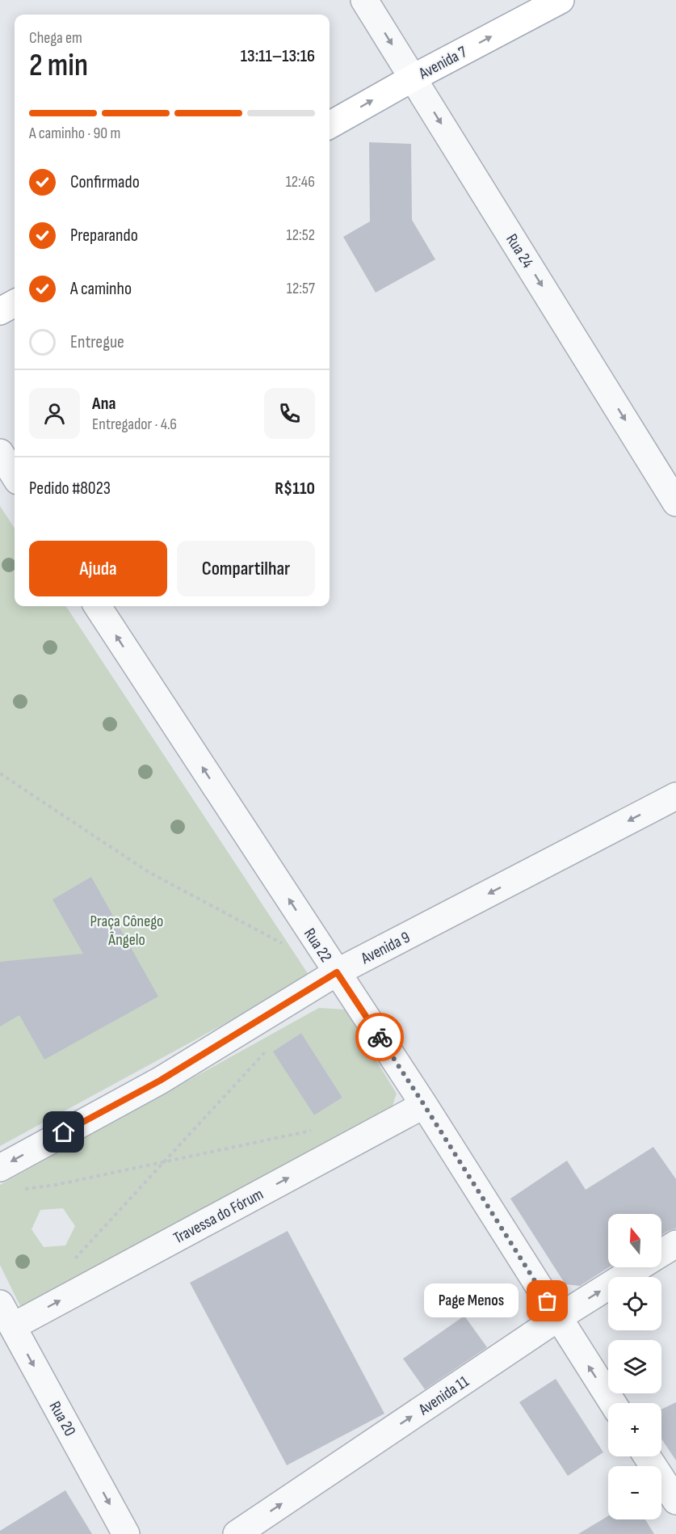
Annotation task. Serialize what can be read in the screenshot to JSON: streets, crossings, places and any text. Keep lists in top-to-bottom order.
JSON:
{
  "streets": {
    "main road": ["Avenida 7"],
    "street": [
      "Rua 24",
      "Rua 22",
      "Avenida 9",
      "Travessa do Fórum",
      "Avenida 11",
      "Rua 20"
    ]
  },
  "crossings": [
    ["Avenida 7", "Rua 24"],
    ["Rua 22", "Avenida 9"],
    ["Rua 22", "Travessa do Fórum"],
    ["Rua 22", "Avenida 11"],
    ["Travessa do Fórum", "Rua 20"]
  ],
  "one_way": [
    "Avenida 7",
    "Rua 24",
    "Rua 22",
    "Avenida 9",
    "Travessa do Fórum",
    "Avenida 11",
    "Rua 20"
  ],
  "parks": ["Praça Cônego Ângelo"],
  "places": ["Page Menos"],
  "north": "top",
  "page": {
    "heading": ["2 min", "Chega em", "13:11–13:16"],
    "panel": [
      "Ana",
      "Entregador · 4.6",
      "Pedido #8023",
      "R$110"
    ],
    "bar": "A caminho · 90 m",
    "list": [
      ["Confirmado", "12:46"],
      ["Preparando", "12:52"],
      ["A caminho", "12:57"],
      "Entregue"
    ],
    "buttons": ["Ajuda", "Compartilhar"],
    "map_buttons": ["+", "−"],
    "bubble": "Page Menos"
  }
}
